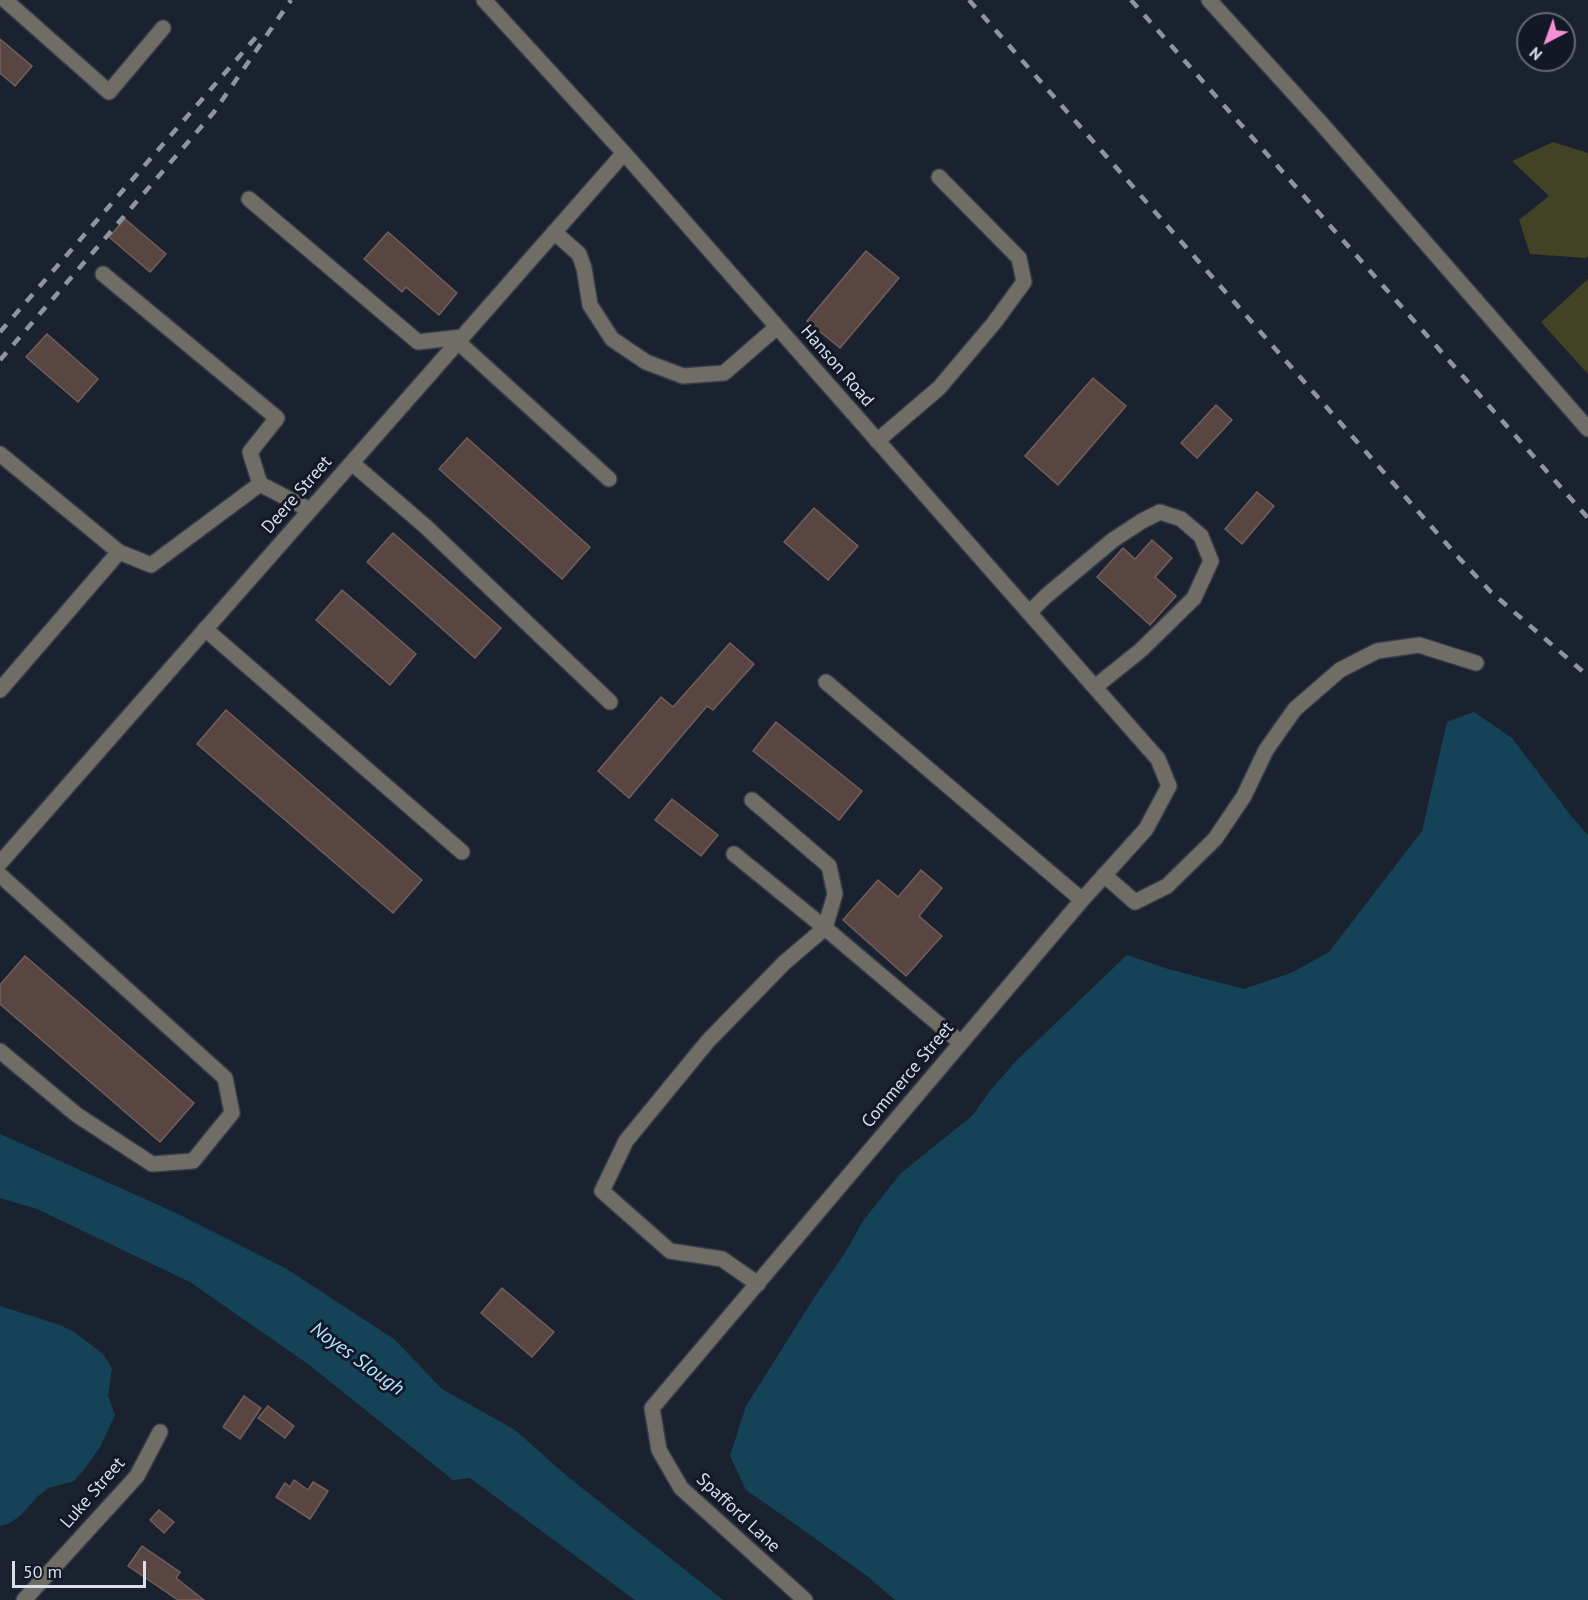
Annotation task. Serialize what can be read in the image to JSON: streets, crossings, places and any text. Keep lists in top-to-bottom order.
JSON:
{
  "streets": {
    "street": [
      "Hanson Road",
      "Deere Street",
      "Commerce Street",
      "Luke Street",
      "Spafford Lane"
    ]
  },
  "crossings": [
    ["Hanson Road", "Deere Street"],
    ["Hanson Road", "Commerce Street"],
    ["Commerce Street", "Spafford Lane"]
  ],
  "water": ["Noyes Slough"],
  "scale_bar": "50 m",
  "north": "bottom left"
}
